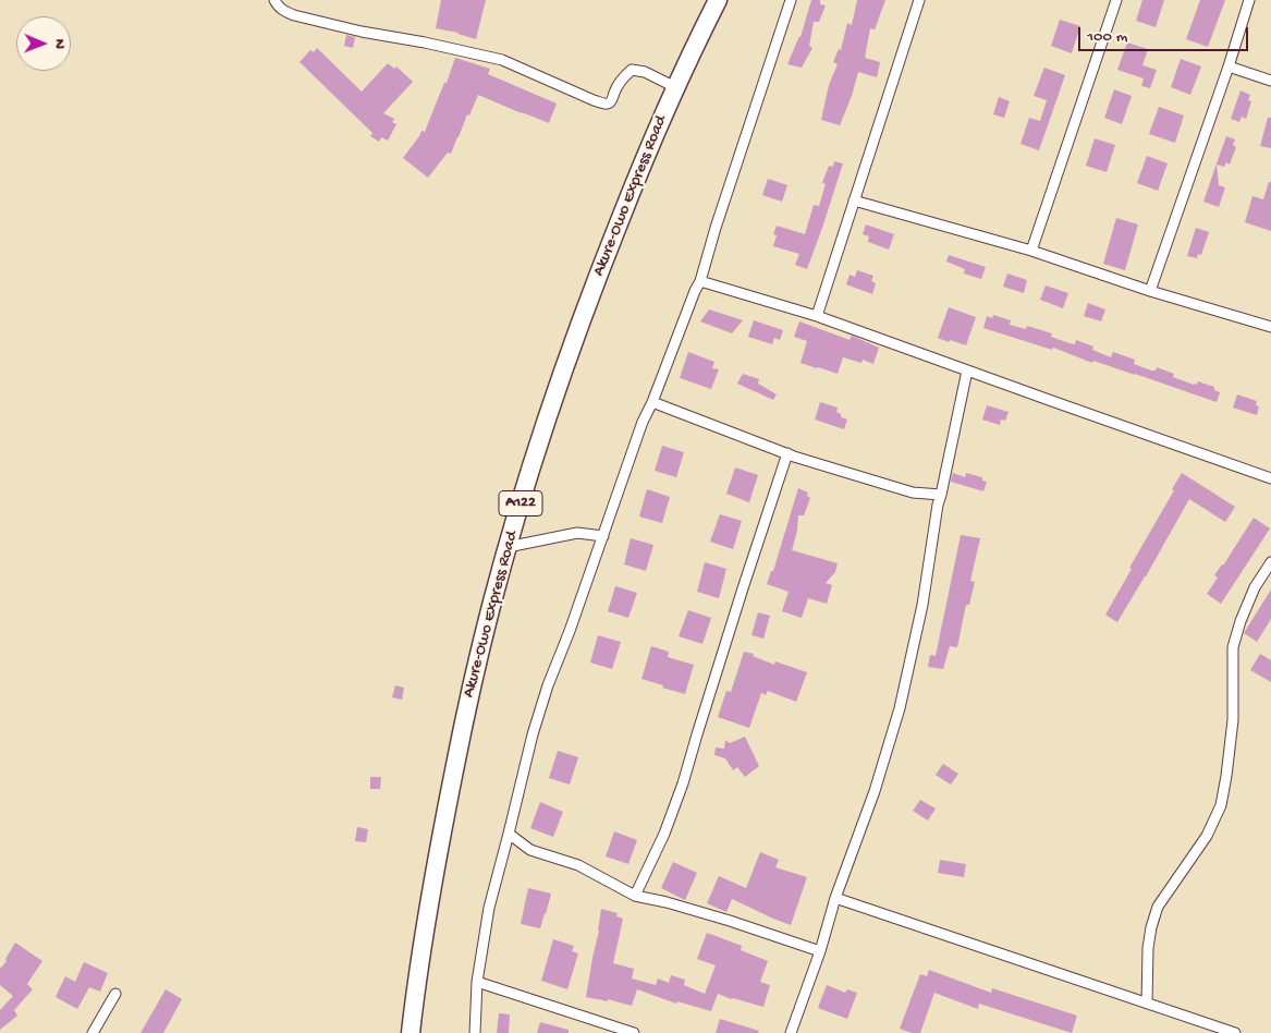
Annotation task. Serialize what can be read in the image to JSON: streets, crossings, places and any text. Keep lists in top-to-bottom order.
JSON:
{
  "streets": {
    "highway": ["Akure-Owo Express Road", "A122"]
  },
  "scale_bar": "100 m",
  "north": "right"
}
